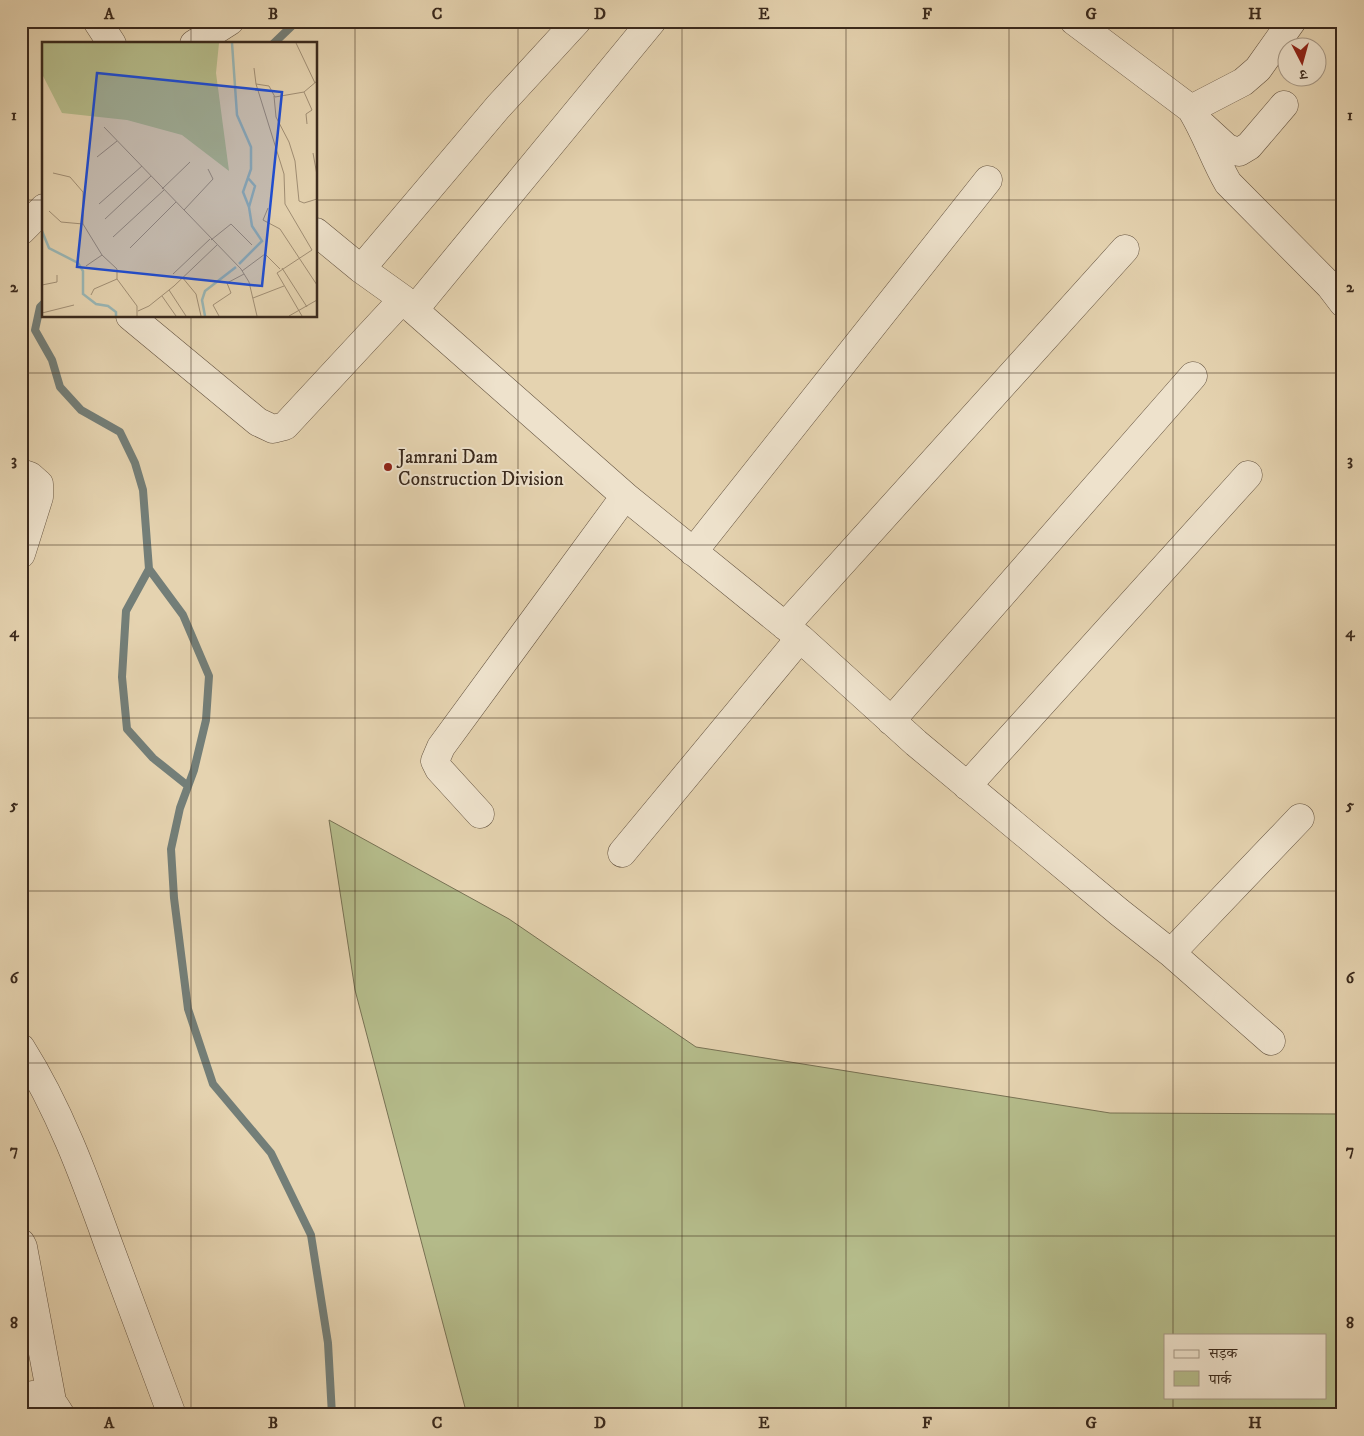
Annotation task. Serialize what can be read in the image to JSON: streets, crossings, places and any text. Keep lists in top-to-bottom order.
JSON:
{
  "places": ["Jamrani Dam Construction Division"],
  "legend": ["सड़क", "पार्क"],
  "north": "bottom",
  "grid": {
    "columns": [
      "A",
      "B",
      "C",
      "D",
      "E",
      "F",
      "G",
      "H"
    ],
    "rows": [
      "1",
      "2",
      "3",
      "4",
      "5",
      "6",
      "7",
      "8"
    ]
  }
}
